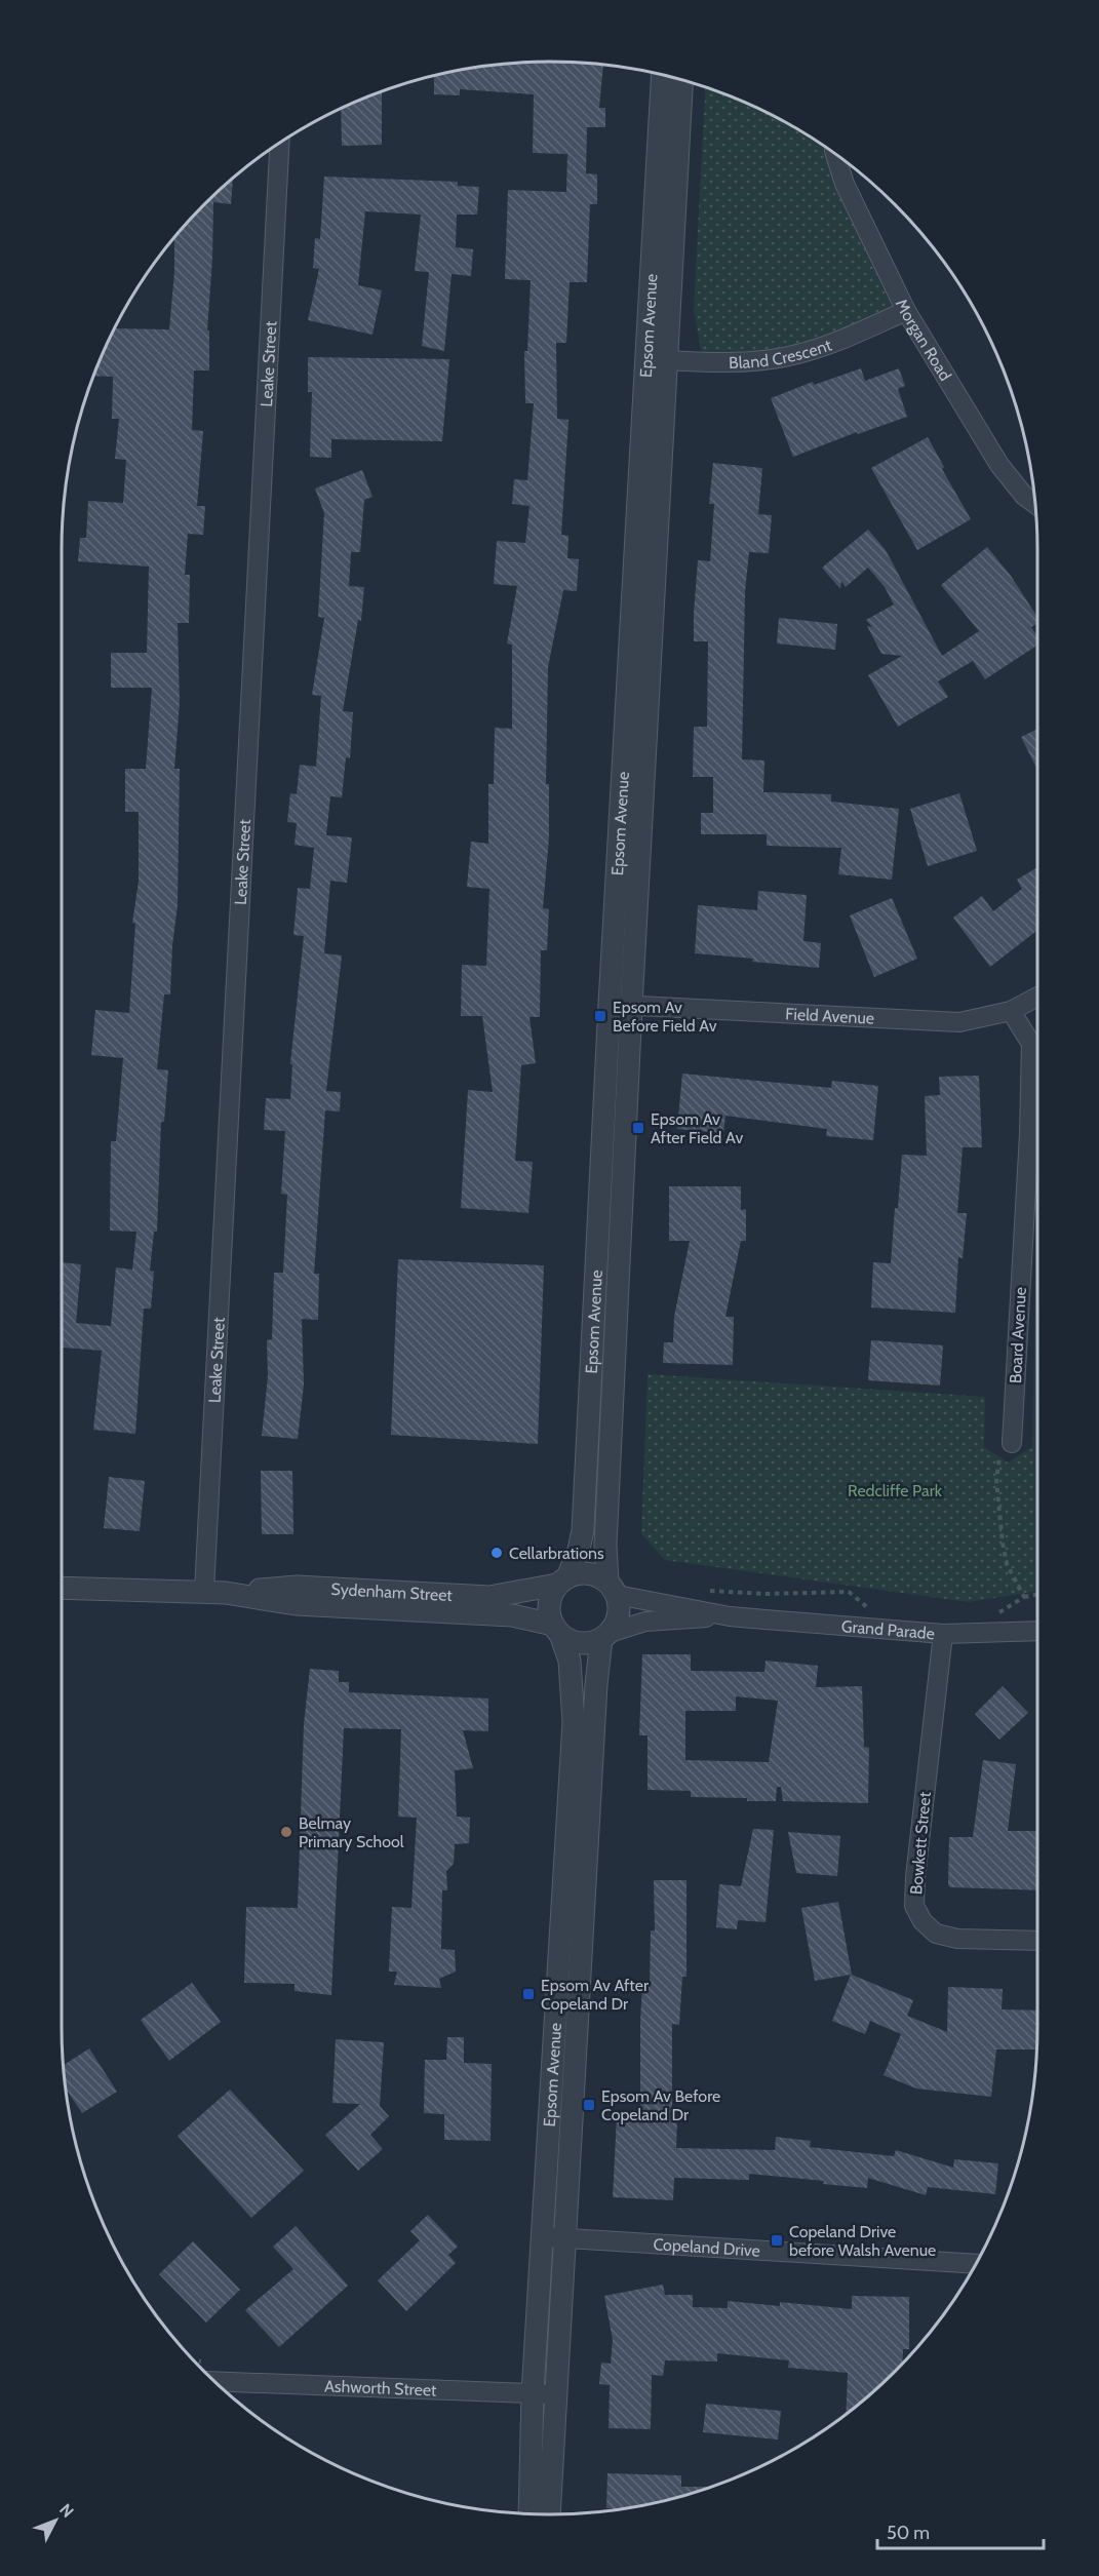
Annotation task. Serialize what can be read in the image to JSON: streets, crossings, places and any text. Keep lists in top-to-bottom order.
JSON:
{
  "streets": {
    "street": [
      "Epsom Avenue",
      "Morgan Road",
      "Bland Crescent",
      "Leake Street",
      "Field Avenue",
      "Board Avenue",
      "Sydenham Street",
      "Grand Parade",
      "Bowkett Street",
      "Copeland Drive",
      "Ashworth Street"
    ]
  },
  "crossings": [
    ["Epsom Avenue", "Bland Crescent"],
    ["Epsom Avenue", "Field Avenue"],
    ["Epsom Avenue", "Sydenham Street"],
    ["Epsom Avenue", "Grand Parade"],
    ["Epsom Avenue", "Copeland Drive"],
    ["Epsom Avenue", "Ashworth Street"],
    ["Morgan Road", "Bland Crescent"],
    ["Leake Street", "Sydenham Street"],
    ["Field Avenue", "Board Avenue"],
    ["Sydenham Street", "Grand Parade"],
    ["Grand Parade", "Bowkett Street"]
  ],
  "parks": ["Redcliffe Park"],
  "places": {
    "transit": [
      "Epsom Av Before Field Av",
      "Epsom Av After Field Av",
      "Epsom Av After Copeland Dr",
      "Epsom Av Before Copeland Dr",
      "Copeland Drive before Walsh Avenue"
    ],
    "other": ["Cellarbrations", "Belmay Primary School"]
  },
  "scale_bar": "50 m",
  "north": "top right"
}
